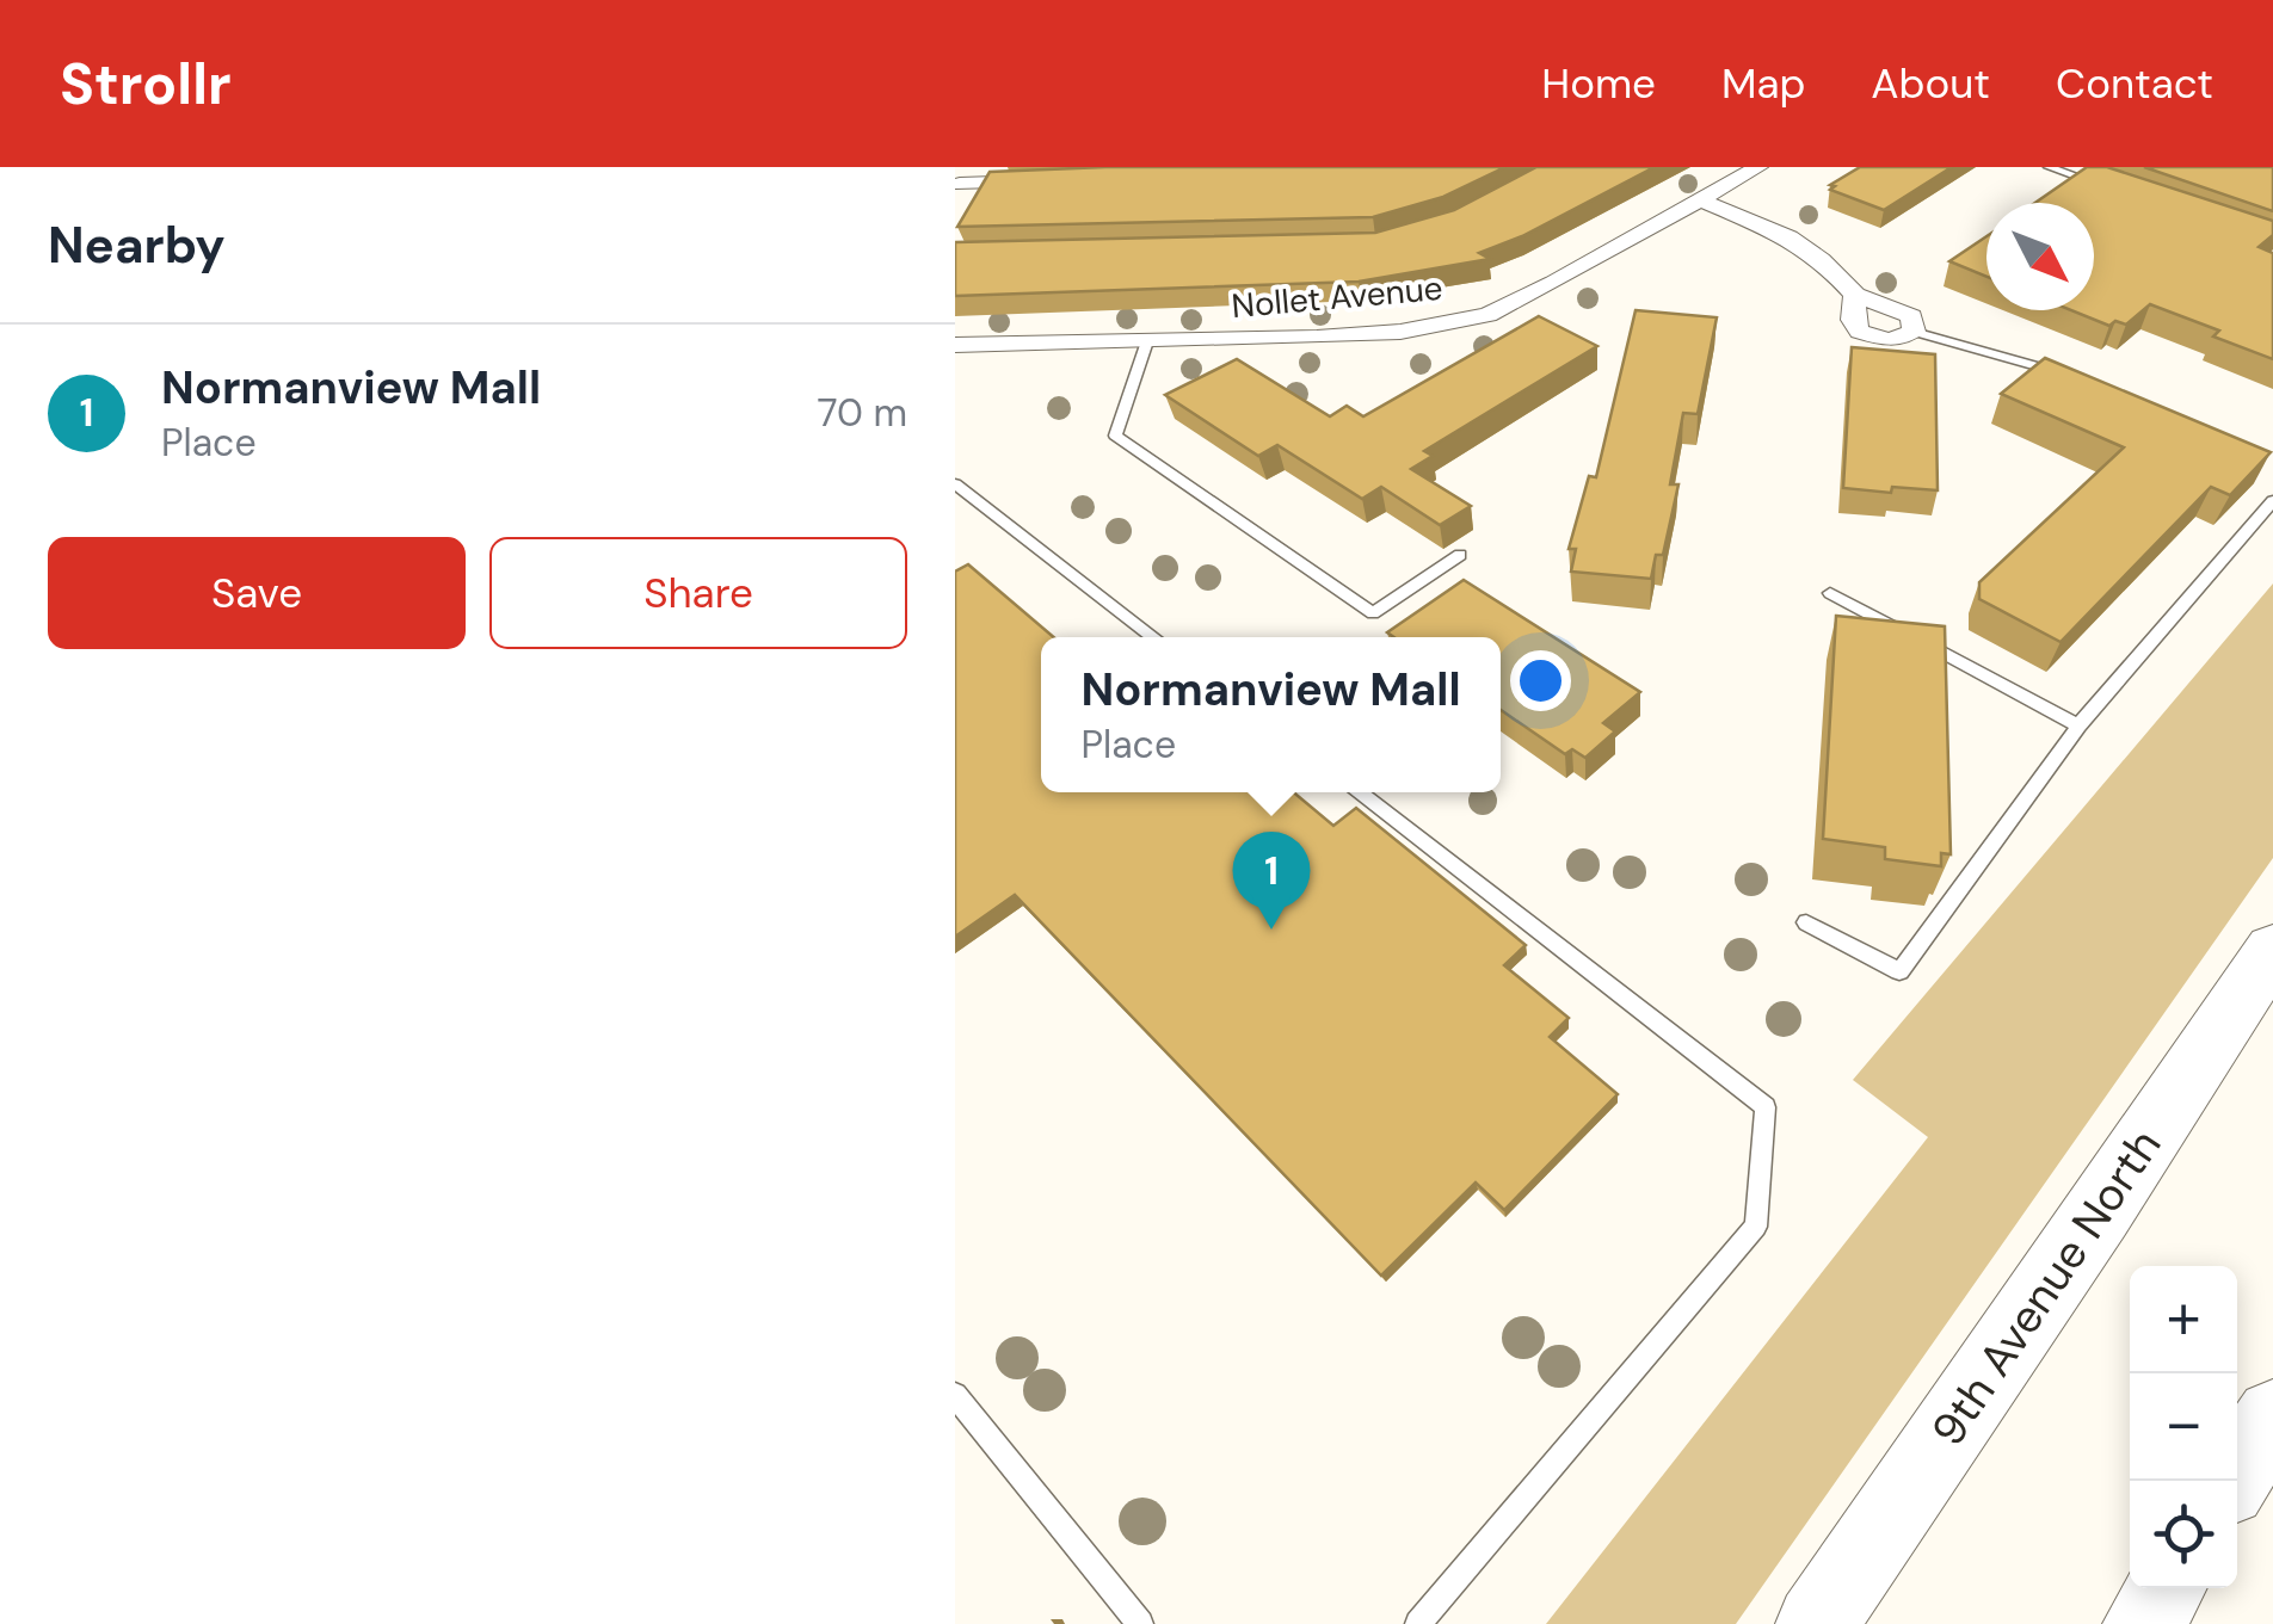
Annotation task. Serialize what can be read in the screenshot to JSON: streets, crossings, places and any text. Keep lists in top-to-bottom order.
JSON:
{
  "streets": {
    "main road": ["9th Avenue North"],
    "street": ["Nollet Avenue"]
  },
  "north": "bottom right",
  "page": {
    "header": "Strollr",
    "nav": [
      "Home",
      "Map",
      "About",
      "Contact"
    ],
    "heading": "Nearby",
    "list": [
      {
        "mark": "1",
        "name": "Normanview Mall",
        "note": "Place",
        "value": "70 m"
      }
    ],
    "buttons": ["Save", "Share"],
    "popup": ["Normanview Mall", "Place"],
    "pins": "1",
    "map_buttons": ["+", "−"]
  }
}
